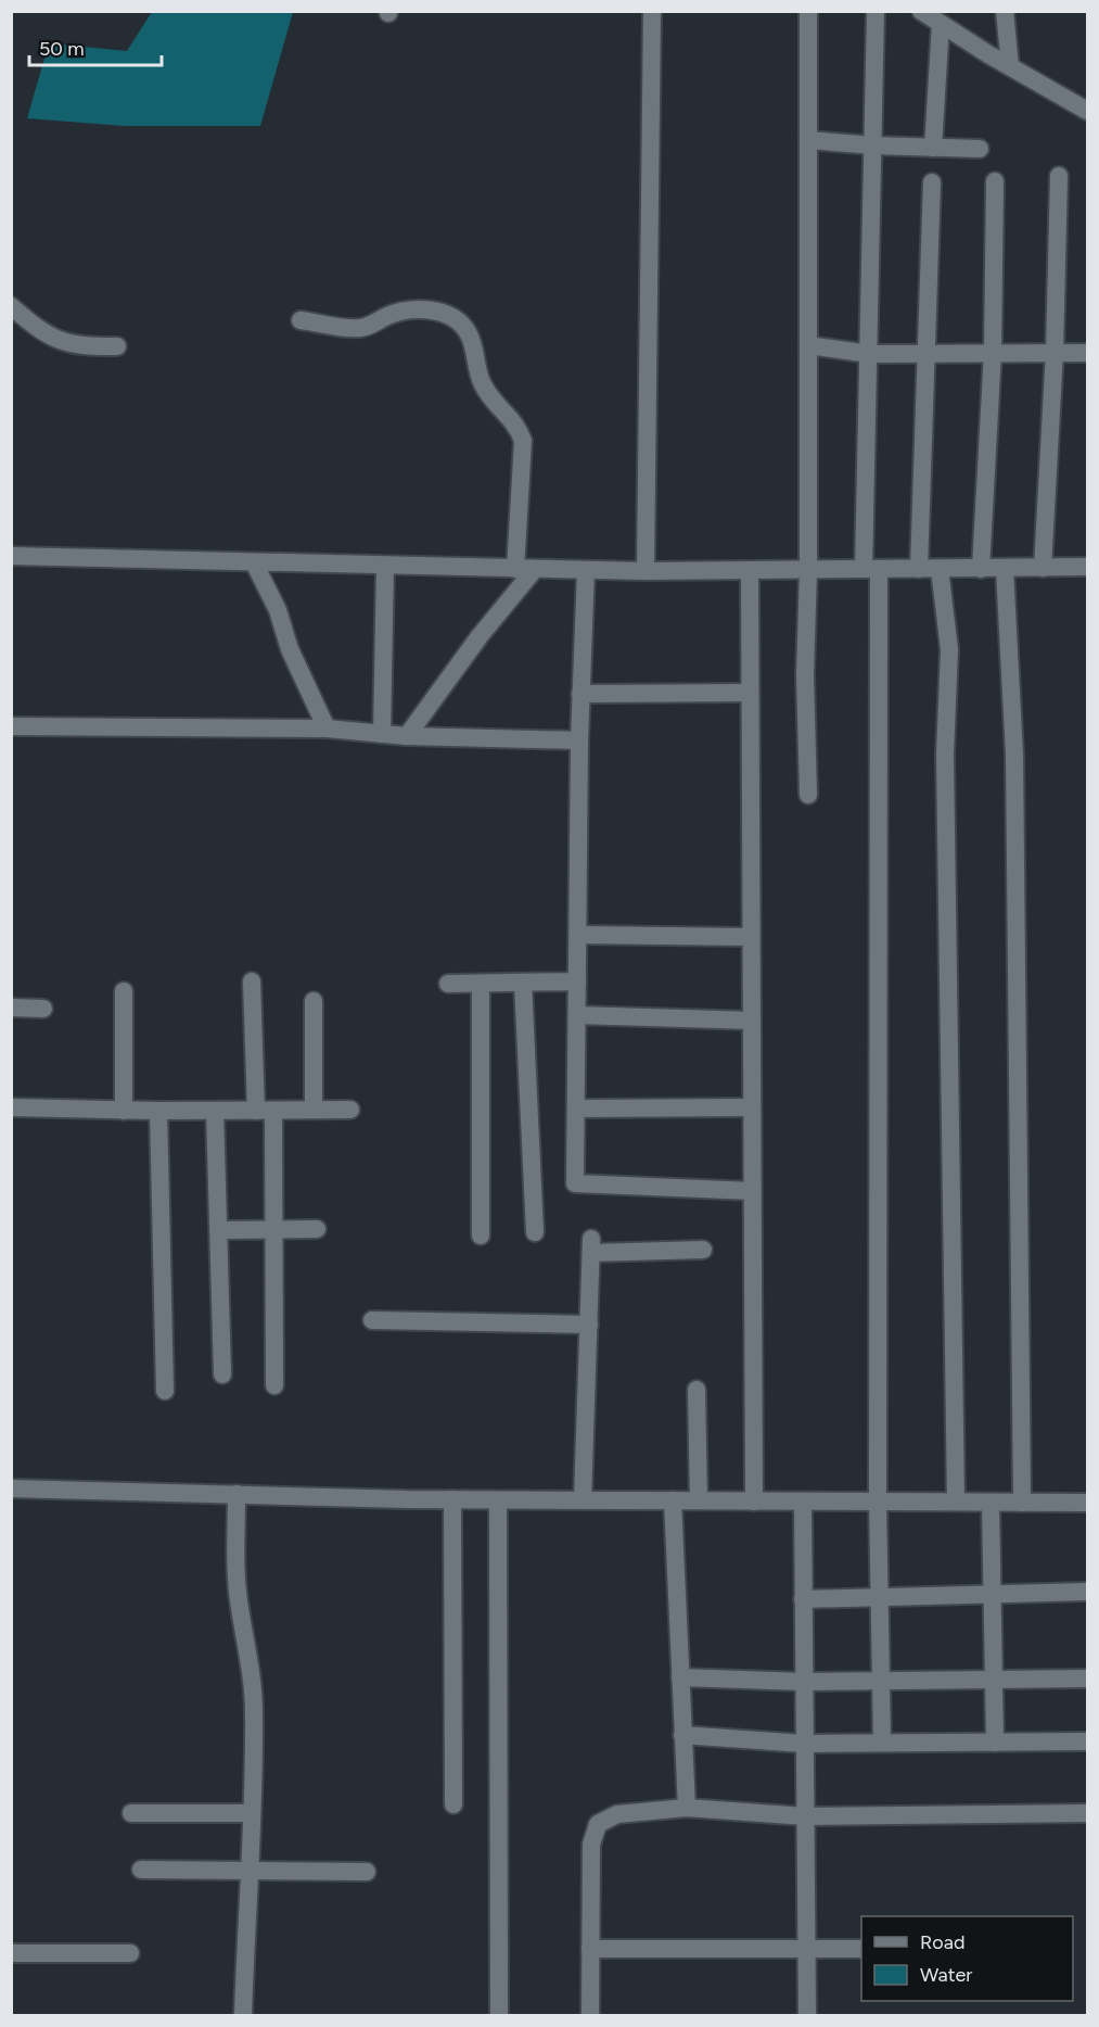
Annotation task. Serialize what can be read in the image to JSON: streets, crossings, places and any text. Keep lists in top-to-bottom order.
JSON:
{
  "legend": ["Road", "Water"],
  "scale_bar": "50 m"
}
